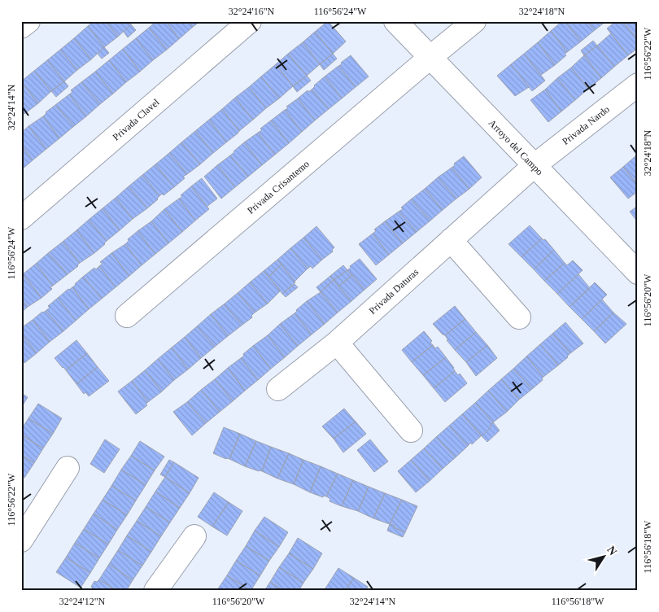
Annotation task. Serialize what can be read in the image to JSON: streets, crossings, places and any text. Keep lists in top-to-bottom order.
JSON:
{
  "streets": {
    "street": [
      "Privada Clavel",
      "Privada Nardo",
      "Arroyo del Campo",
      "Privada Crisantemo",
      "Privada Daturas"
    ]
  },
  "crossings": [
    ["Privada Nardo", "Arroyo del Campo"],
    ["Privada Nardo", "Privada Daturas"],
    ["Arroyo del Campo", "Privada Crisantemo"],
    ["Arroyo del Campo", "Privada Daturas"]
  ],
  "north": "top right",
  "coordinates": [
    "32°24'16\"N",
    "116°56'24\"W",
    "32°24'18\"N",
    "116°56'22\"W",
    "32°24'14\"N",
    "116°56'20\"W",
    "116°56'18\"W",
    "32°24'12\"N"
  ]
}
